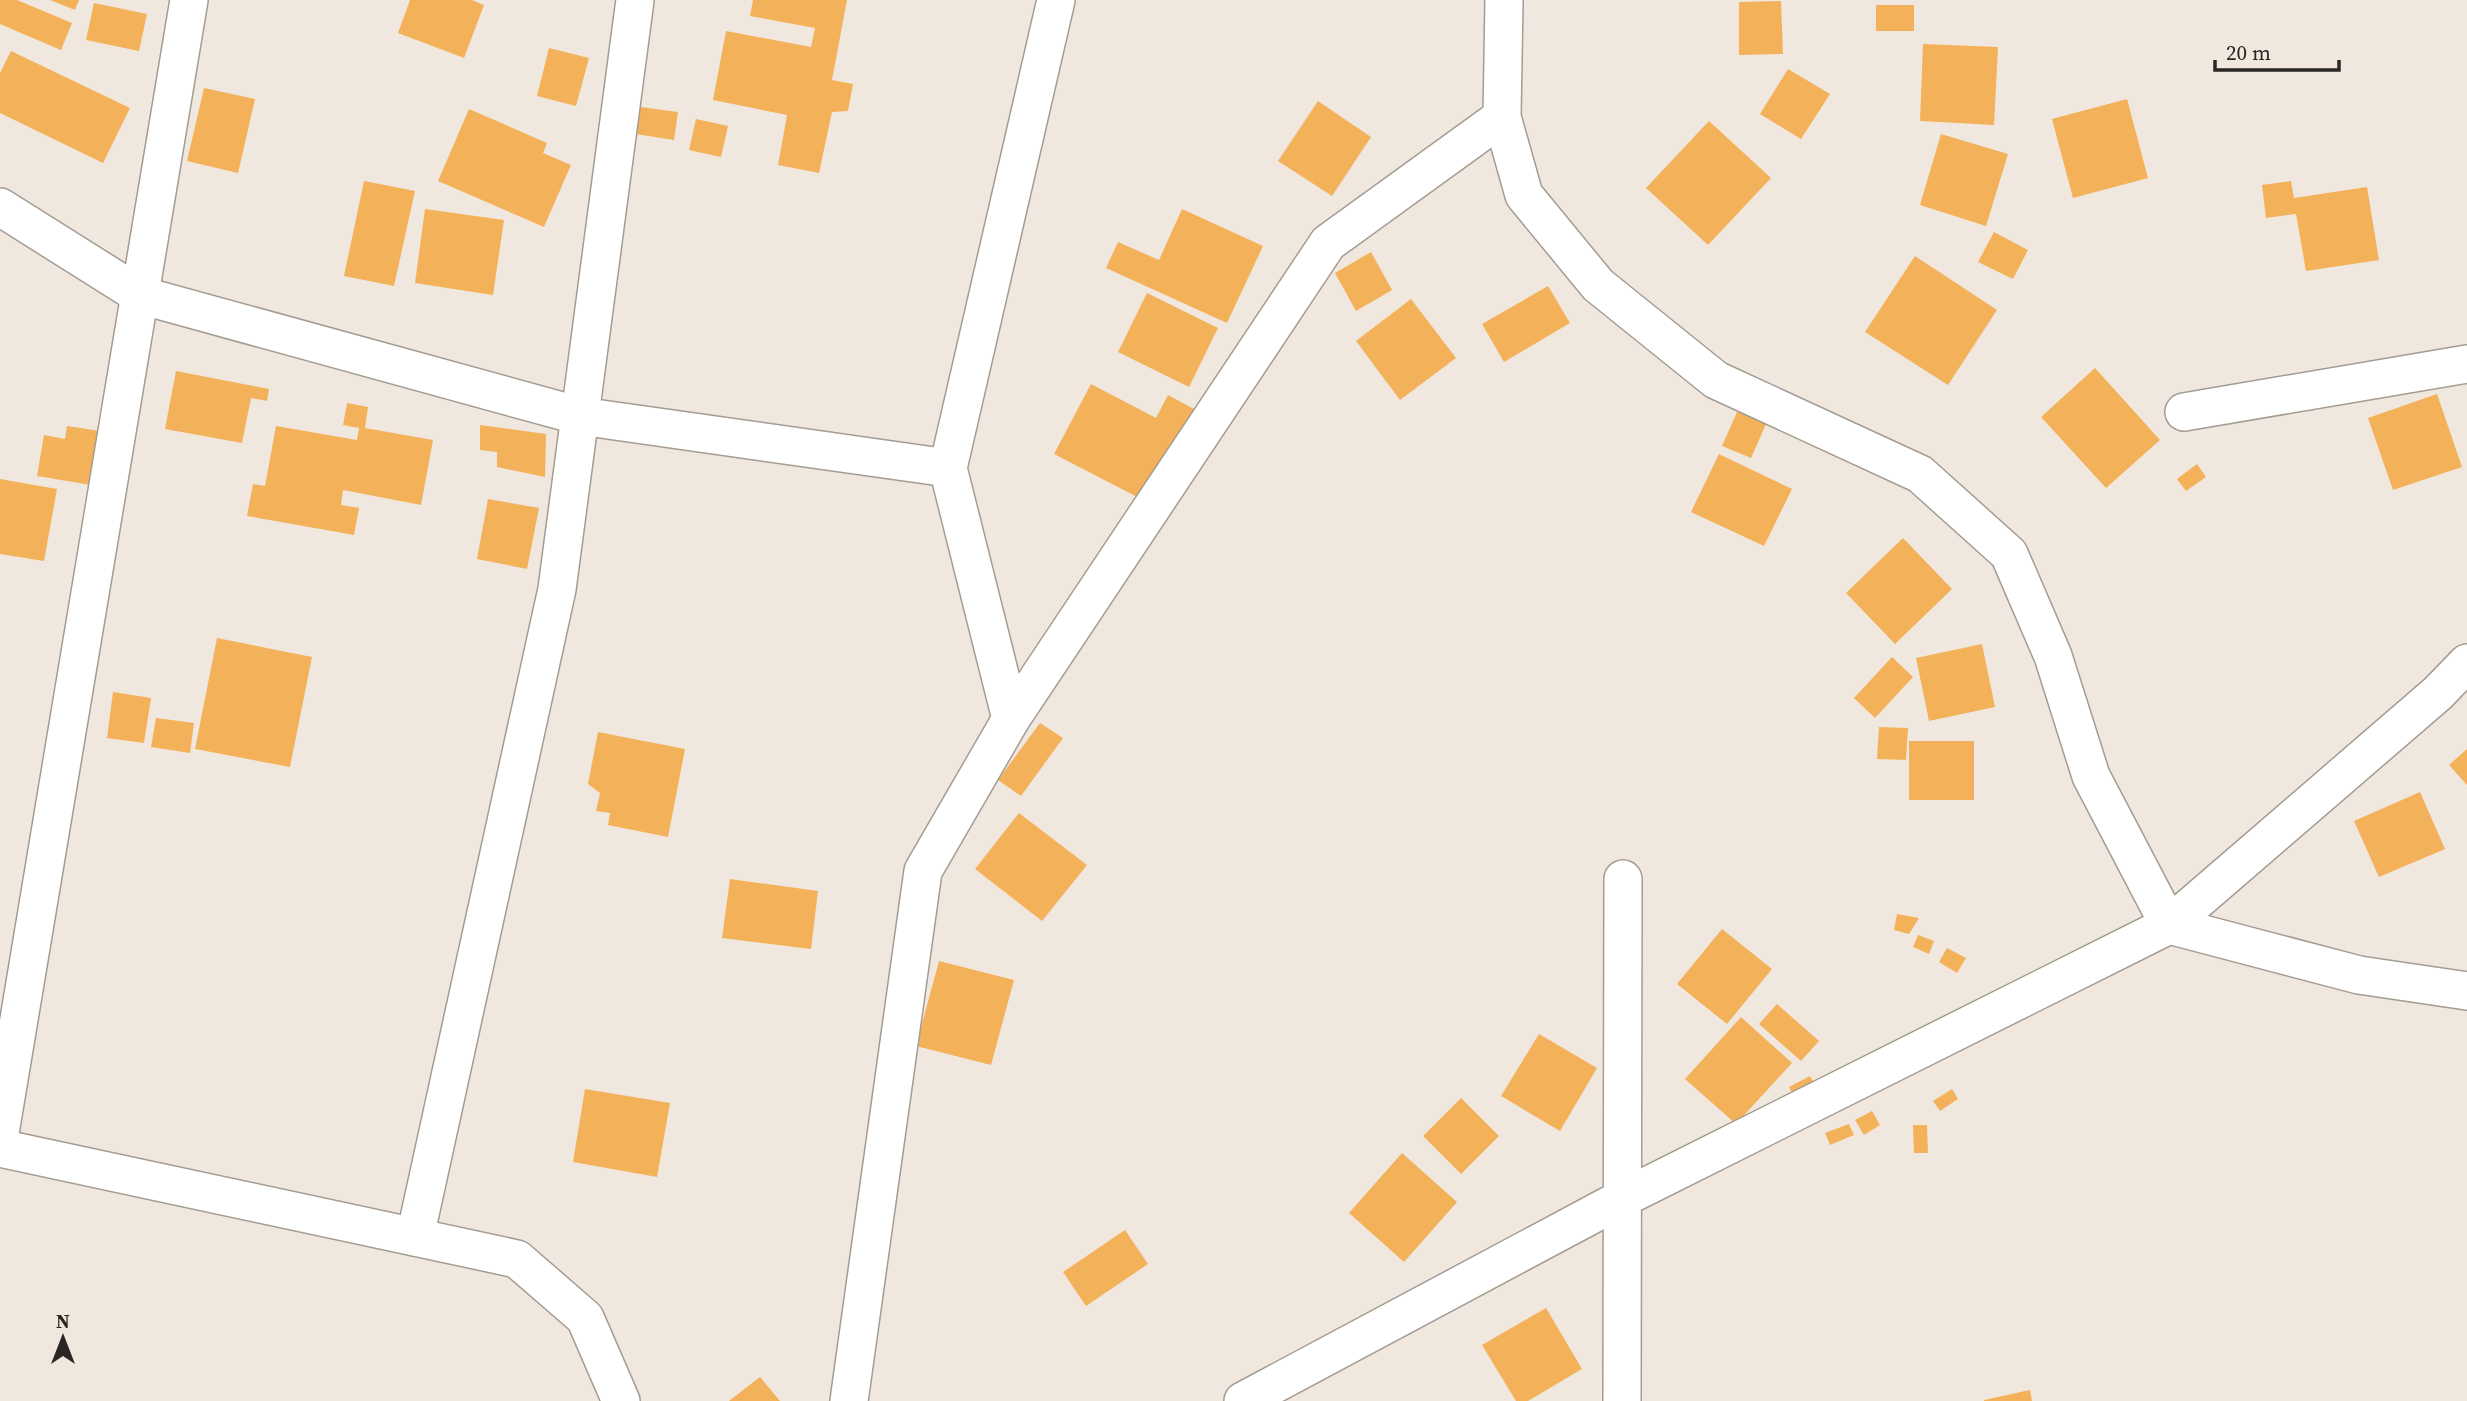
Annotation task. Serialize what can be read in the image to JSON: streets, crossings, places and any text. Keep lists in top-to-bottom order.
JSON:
{
  "scale_bar": "20 m",
  "north": "top"
}
